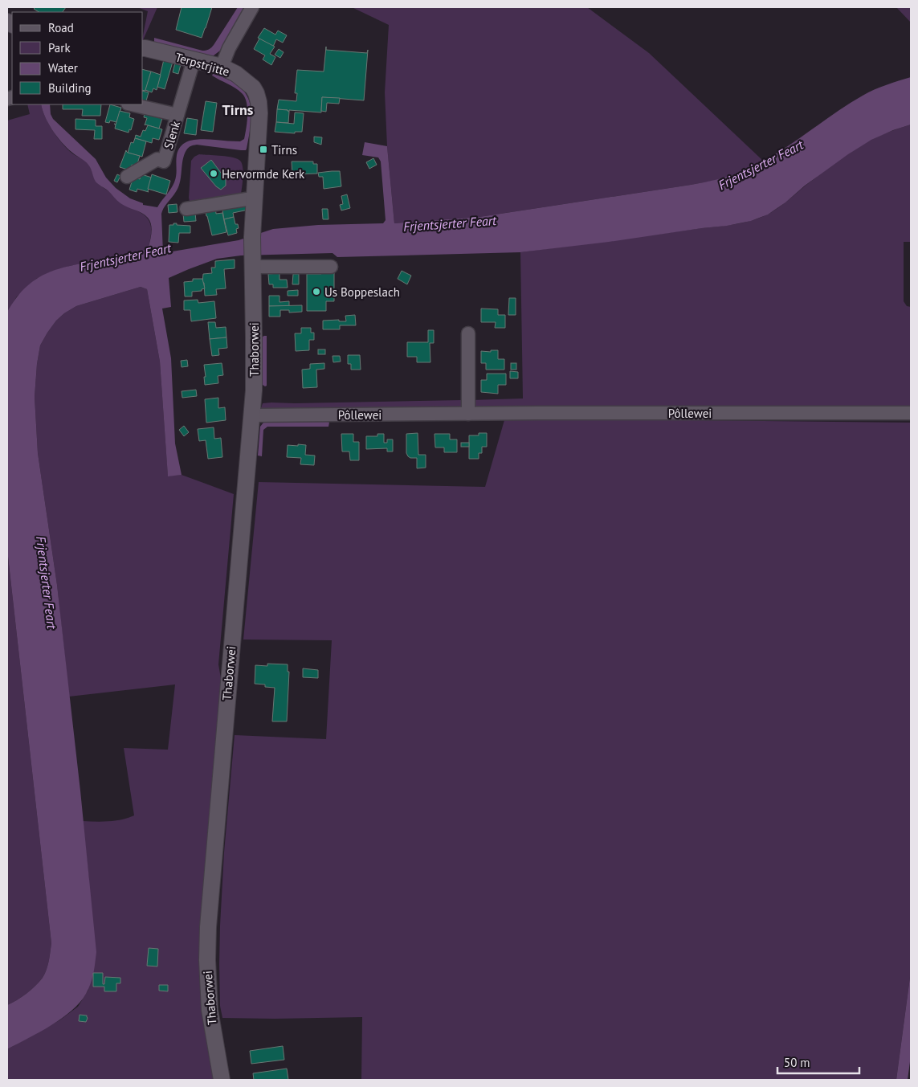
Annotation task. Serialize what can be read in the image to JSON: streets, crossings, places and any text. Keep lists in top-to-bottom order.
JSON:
{
  "streets": {
    "street": [
      "Terpstrjitte",
      "Slenk",
      "Thaborwei",
      "Pôllewei"
    ]
  },
  "crossings": [
    ["Terpstrjitte", "Slenk"],
    ["Terpstrjitte", "Thaborwei"],
    ["Thaborwei", "Pôllewei"]
  ],
  "districts": ["Tirns"],
  "water": ["Frjentsjerter Feart"],
  "places": {
    "transit": ["Tirns"],
    "other": ["Hervormde Kerk", "Us Boppeslach"]
  },
  "legend": [
    "Road",
    "Park",
    "Water",
    "Building"
  ],
  "scale_bar": "50 m"
}
